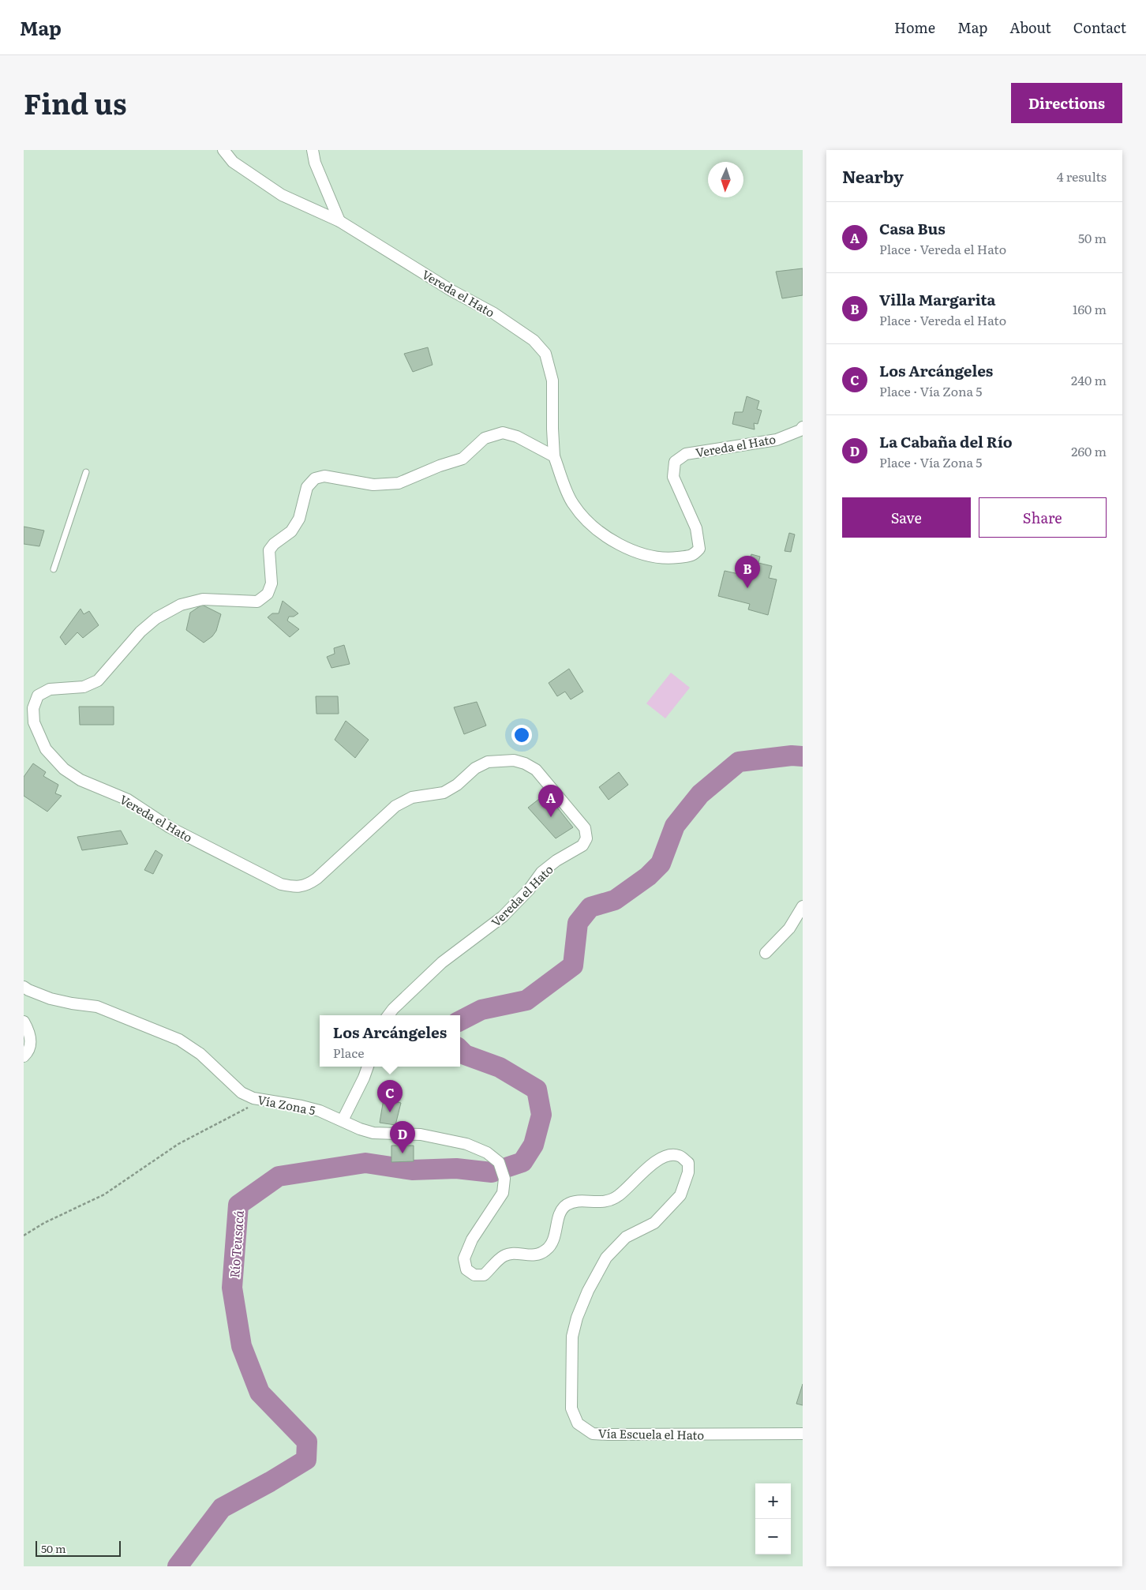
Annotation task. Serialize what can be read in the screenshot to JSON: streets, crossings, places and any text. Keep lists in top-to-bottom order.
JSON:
{
  "streets": {
    "street": ["Vereda el Hato", "Vía Zona 5", "Vía Escuela el Hato"]
  },
  "crossings": [
    ["Vía Zona 5", "Vía Escuela el Hato"]
  ],
  "water": ["Río Teusacá"],
  "scale_bar": "50 m",
  "north": "bottom",
  "page": {
    "header": "Map",
    "nav": [
      "Home",
      "Map",
      "About",
      "Contact"
    ],
    "title": "Find us",
    "buttons": [
      "Directions",
      ["Save", "Share"]
    ],
    "heading": ["Nearby", "4 results"],
    "list": [
      {
        "mark": "A",
        "name": "Casa Bus",
        "note": "Place · Vereda el Hato",
        "value": "50 m"
      },
      {
        "mark": "B",
        "name": "Villa Margarita",
        "note": "Place · Vereda el Hato",
        "value": "160 m"
      },
      {
        "mark": "C",
        "name": "Los Arcángeles",
        "note": "Place · Vía Zona 5",
        "value": "240 m"
      },
      {
        "mark": "D",
        "name": "La Cabaña del Río",
        "note": "Place · Vía Zona 5",
        "value": "260 m"
      }
    ],
    "pins": [
      "B",
      "A",
      "C",
      "D"
    ],
    "popup": ["Los Arcángeles", "Place"],
    "map_buttons": ["+", "−"],
    "scale": "50 m"
  }
}
